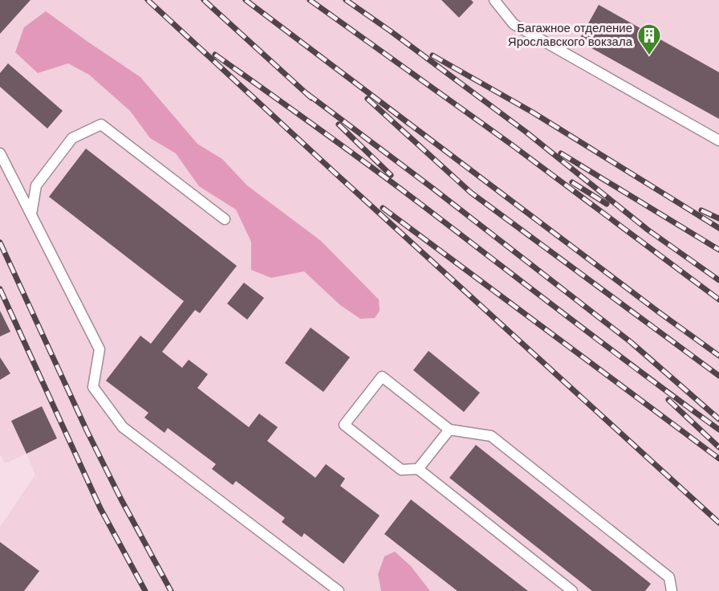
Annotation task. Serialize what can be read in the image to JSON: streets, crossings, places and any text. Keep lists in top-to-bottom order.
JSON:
{
  "places": {
    "building": ["Багажное отделение Ярославского вокзала"]
  }
}
